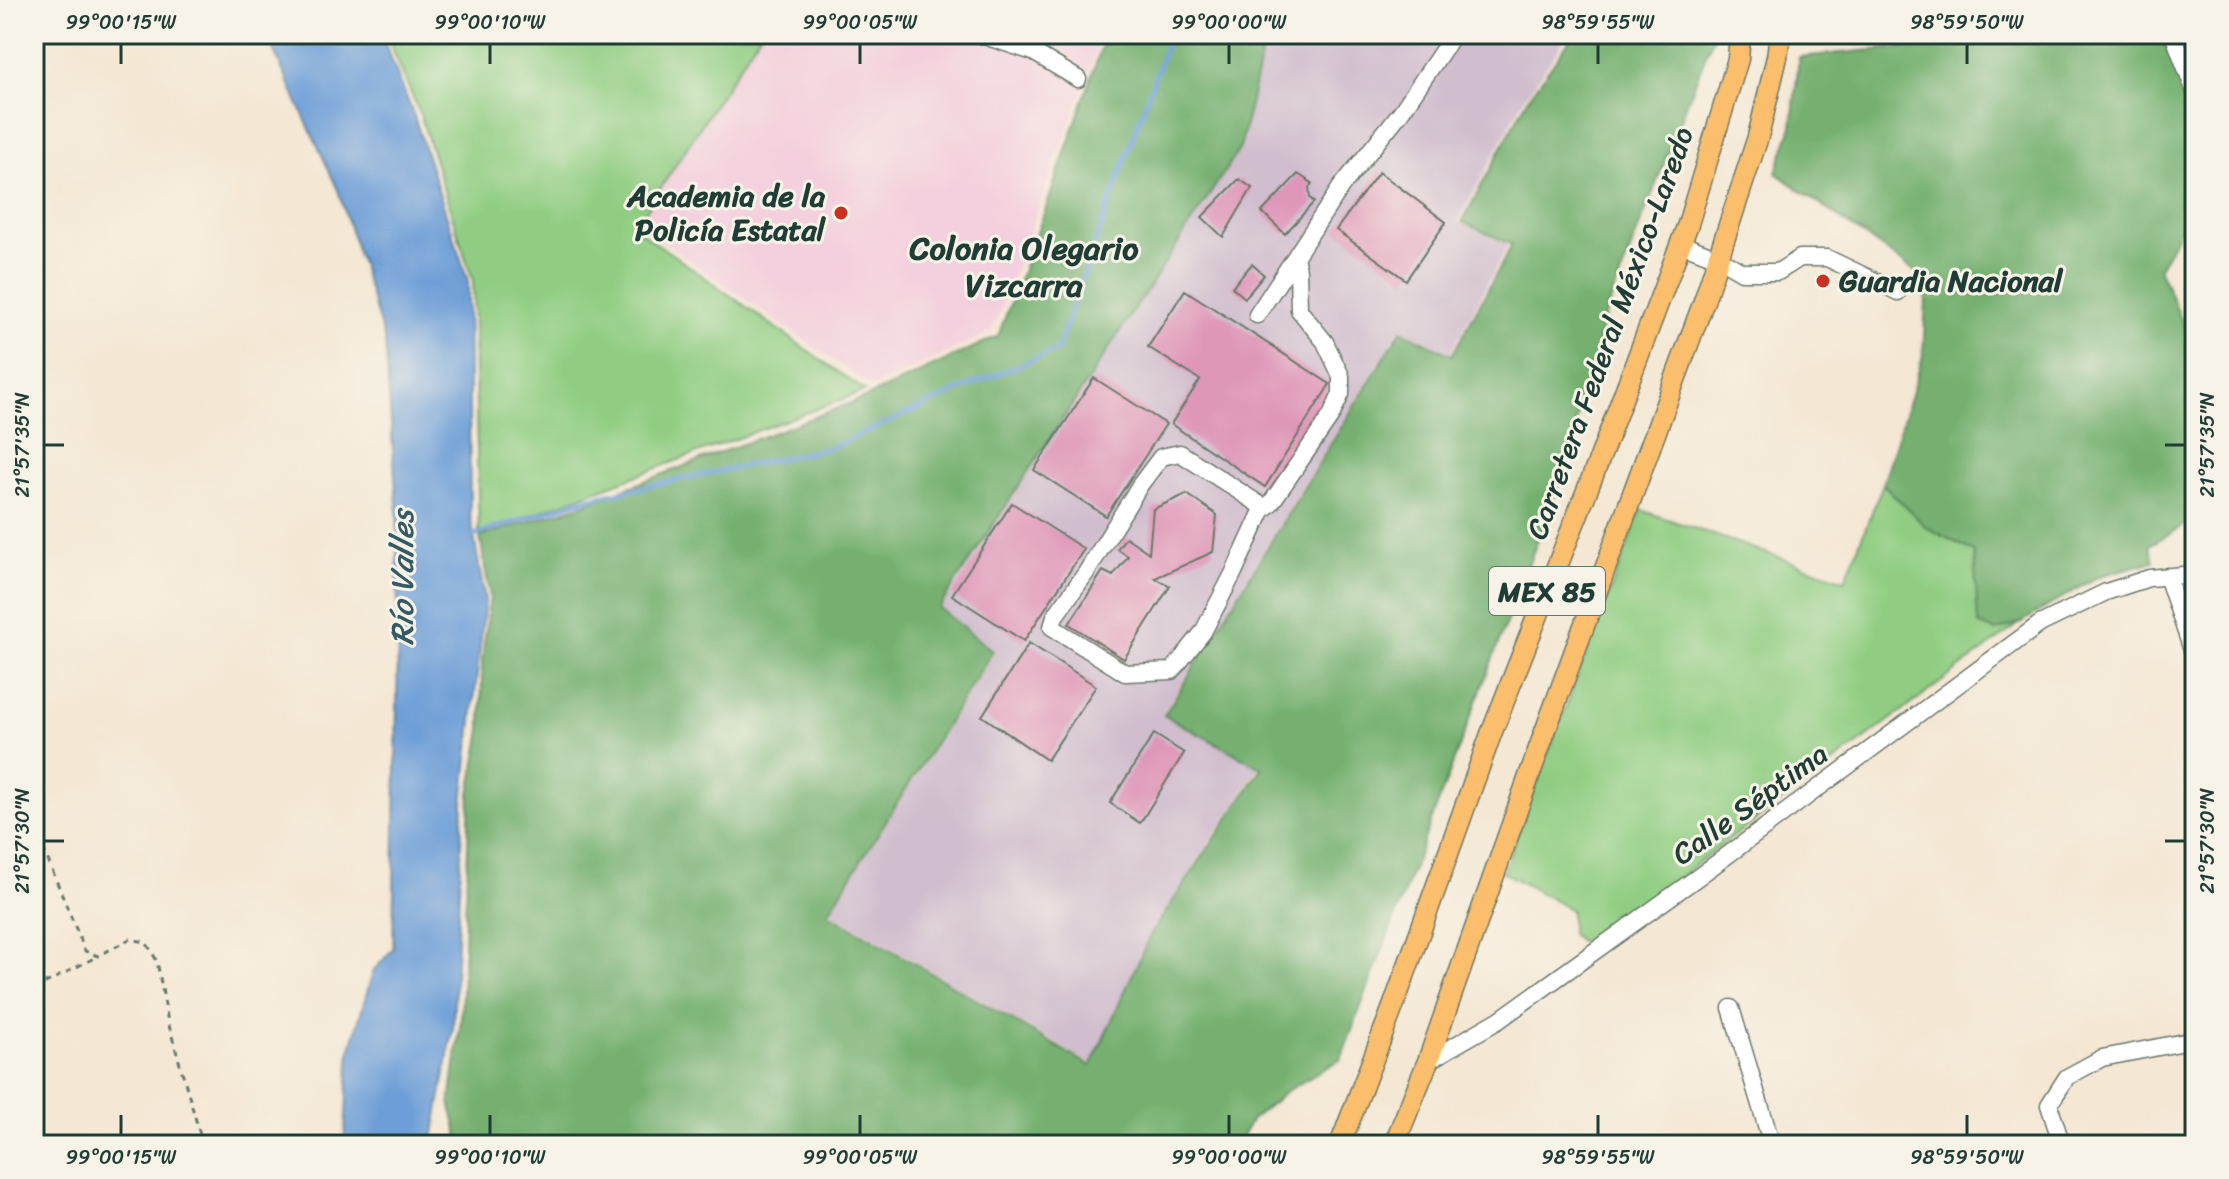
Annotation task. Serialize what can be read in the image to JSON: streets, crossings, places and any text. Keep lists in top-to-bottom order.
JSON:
{
  "streets": {
    "main road": ["Carretera Federal México-Laredo", "MEX 85"],
    "street": ["Calle Séptima"]
  },
  "crossings": [
    ["MEX 85", "Calle Séptima"]
  ],
  "districts": ["Colonia Olegario Vizcarra"],
  "water": ["Río Valles"],
  "places": ["Academia de la Policía Estatal", "Guardia Nacional"],
  "coordinates": [
    "99°00'15\"W",
    "99°00'10\"W",
    "99°00'05\"W",
    "99°00'00\"W",
    "98°59'55\"W",
    "98°59'50\"W",
    "21°57'35\"N",
    "21°57'30\"N"
  ]
}
